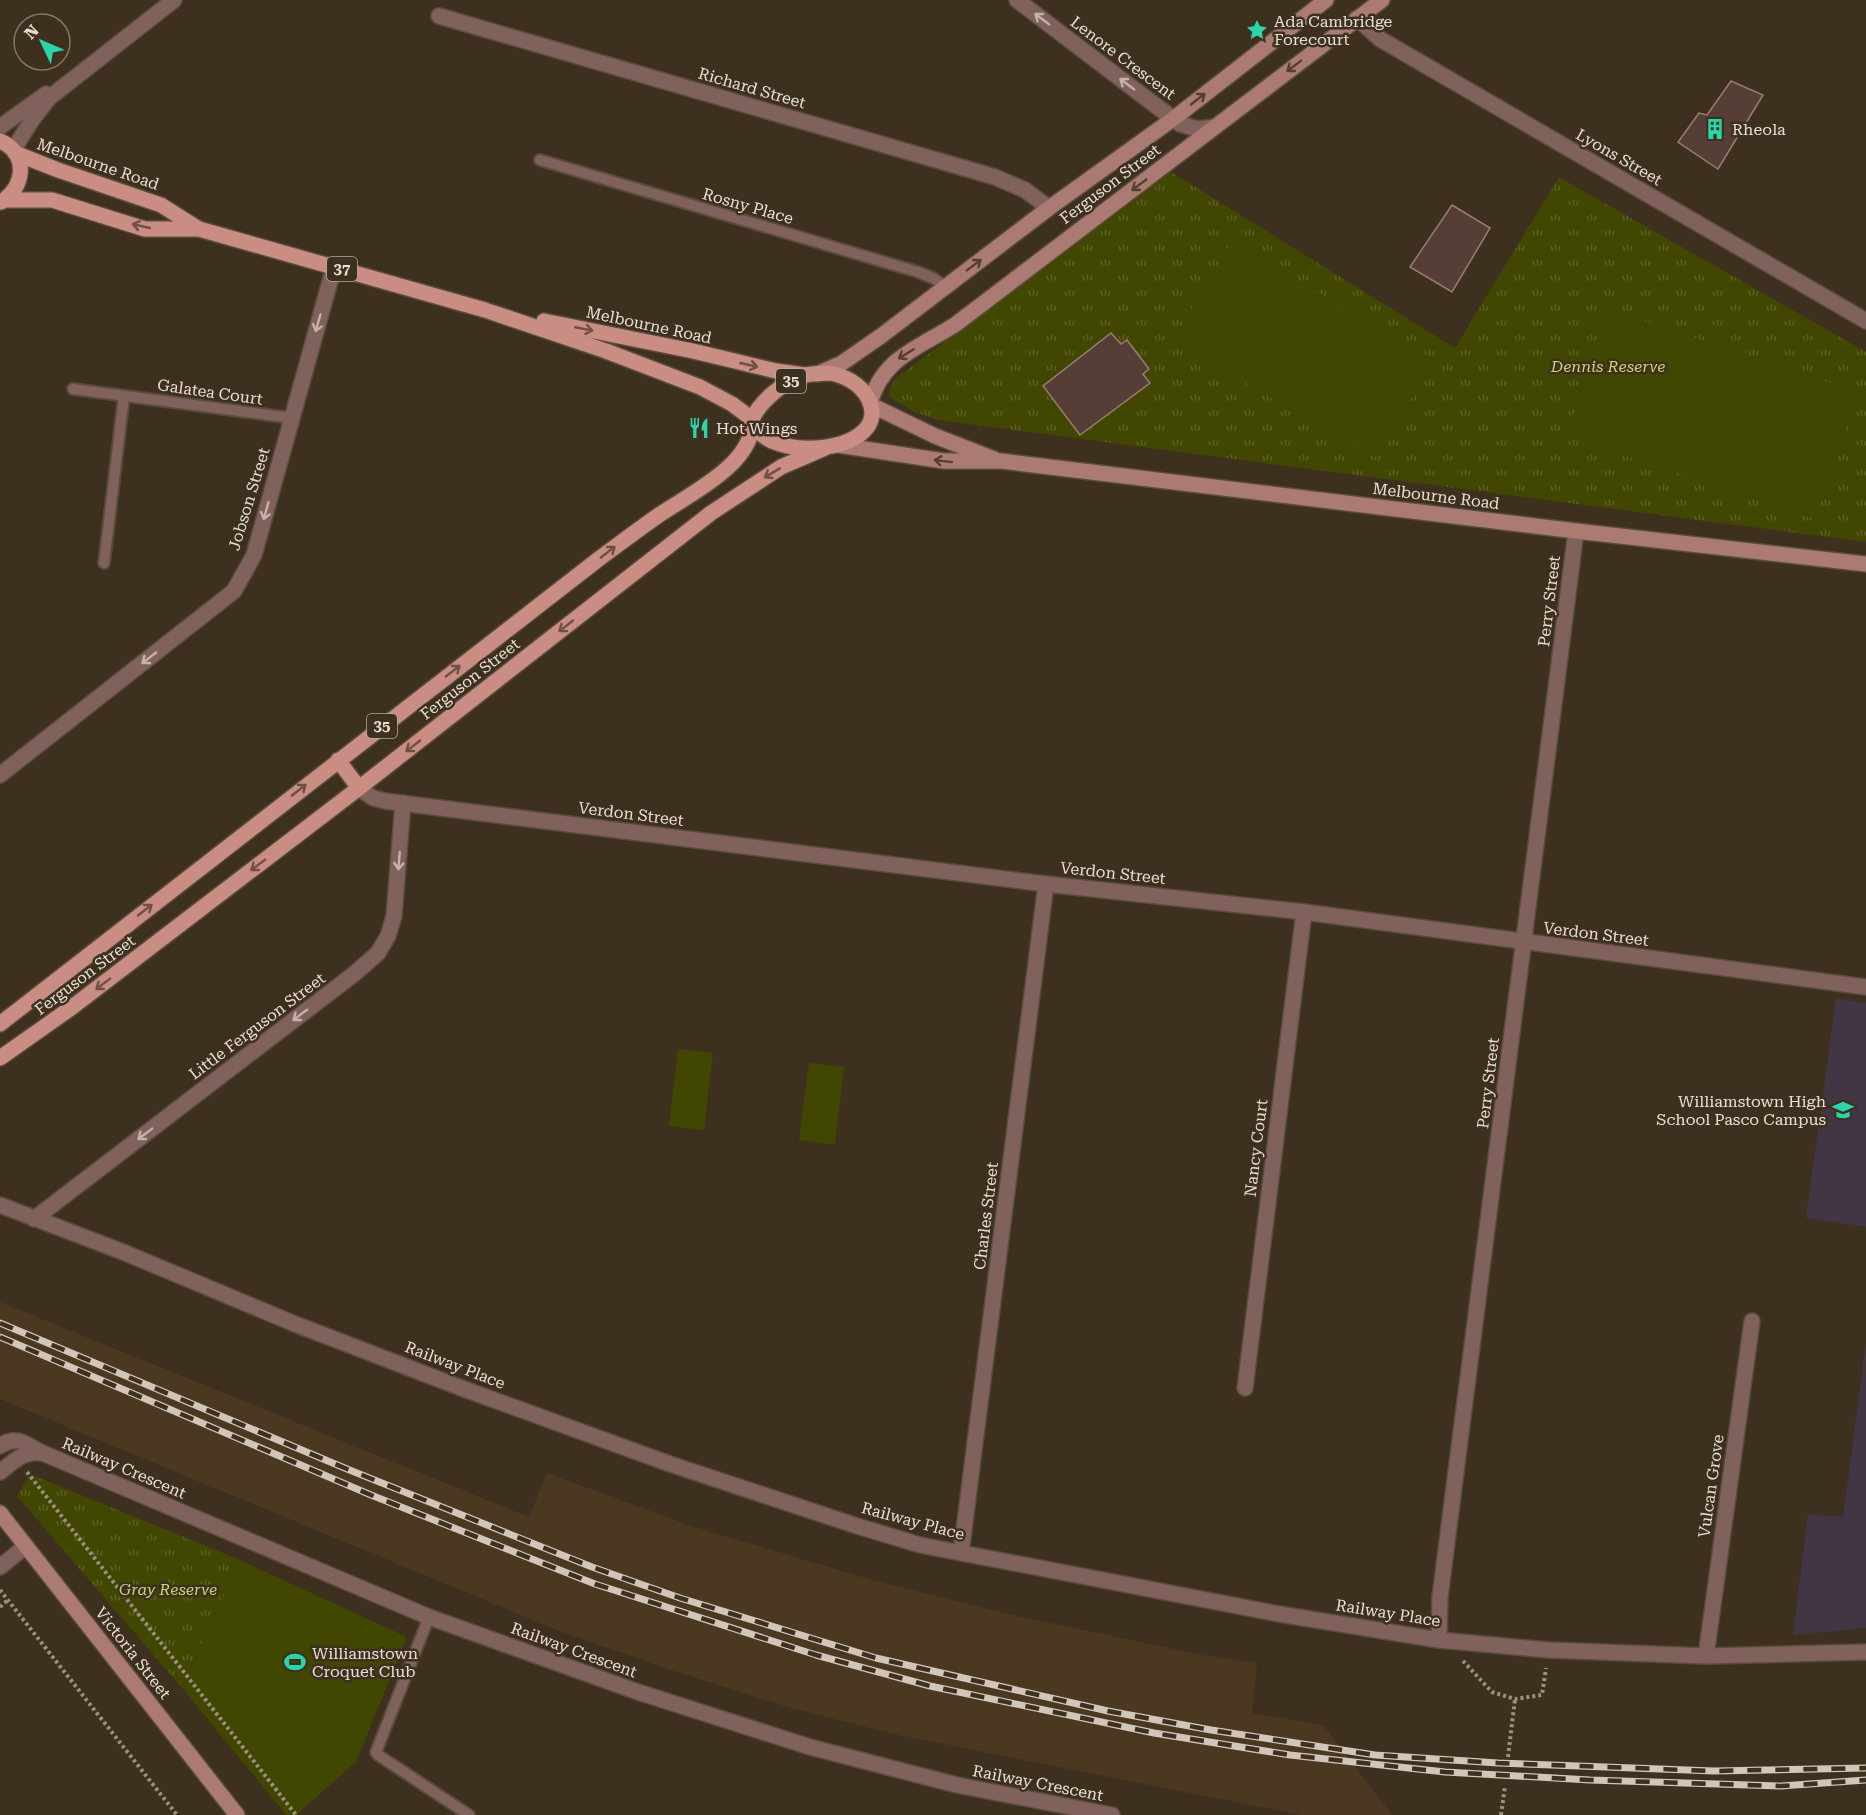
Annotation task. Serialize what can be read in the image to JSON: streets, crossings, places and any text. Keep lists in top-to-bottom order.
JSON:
{
  "streets": {
    "main road": [
      "Melbourne Road",
      "Ferguson Street",
      "37",
      "35"
    ],
    "street": [
      "Lenore Crescent",
      "Richard Street",
      "Lyons Street",
      "Jobson Street",
      "Perry Street",
      "Verdon Street",
      "Little Ferguson Street",
      "Nancy Court",
      "Charles Street",
      "Railway Place",
      "Railway Crescent",
      "Vulcan Grove",
      "Victoria Street"
    ],
    "lane": ["Rosny Place", "Galatea Court"]
  },
  "crossings": [
    ["Lenore Crescent", "Ferguson Street"],
    ["Richard Street", "Ferguson Street"],
    ["Lyons Street", "Ferguson Street"],
    ["Melbourne Road", "Ferguson Street"],
    ["Melbourne Road", "37"],
    ["Melbourne Road", "35"],
    ["Melbourne Road", "Jobson Street"],
    ["Melbourne Road", "Perry Street"],
    ["Ferguson Street", "Rosny Place"],
    ["Ferguson Street", "35"],
    ["Ferguson Street", "Verdon Street"],
    ["Galatea Court", "Jobson Street"],
    ["Perry Street", "Verdon Street"],
    ["Perry Street", "Railway Place"],
    ["Verdon Street", "Little Ferguson Street"],
    ["Verdon Street", "Nancy Court"],
    ["Verdon Street", "Charles Street"],
    ["Little Ferguson Street", "Railway Place"],
    ["Charles Street", "Railway Place"],
    ["Railway Place", "Vulcan Grove"]
  ],
  "one_way": ["Lenore Crescent", "Jobson Street", "Little Ferguson Street"],
  "parks": ["Dennis Reserve", "Gray Reserve"],
  "places": {
    "place": ["Ada Cambridge Forecourt"],
    "building": ["Rheola"],
    "restaurant": ["Hot Wings"],
    "school or university": ["Williamstown High School Pasco Campus"],
    "sports": ["Williamstown Croquet Club"]
  },
  "north": "top left"
}
